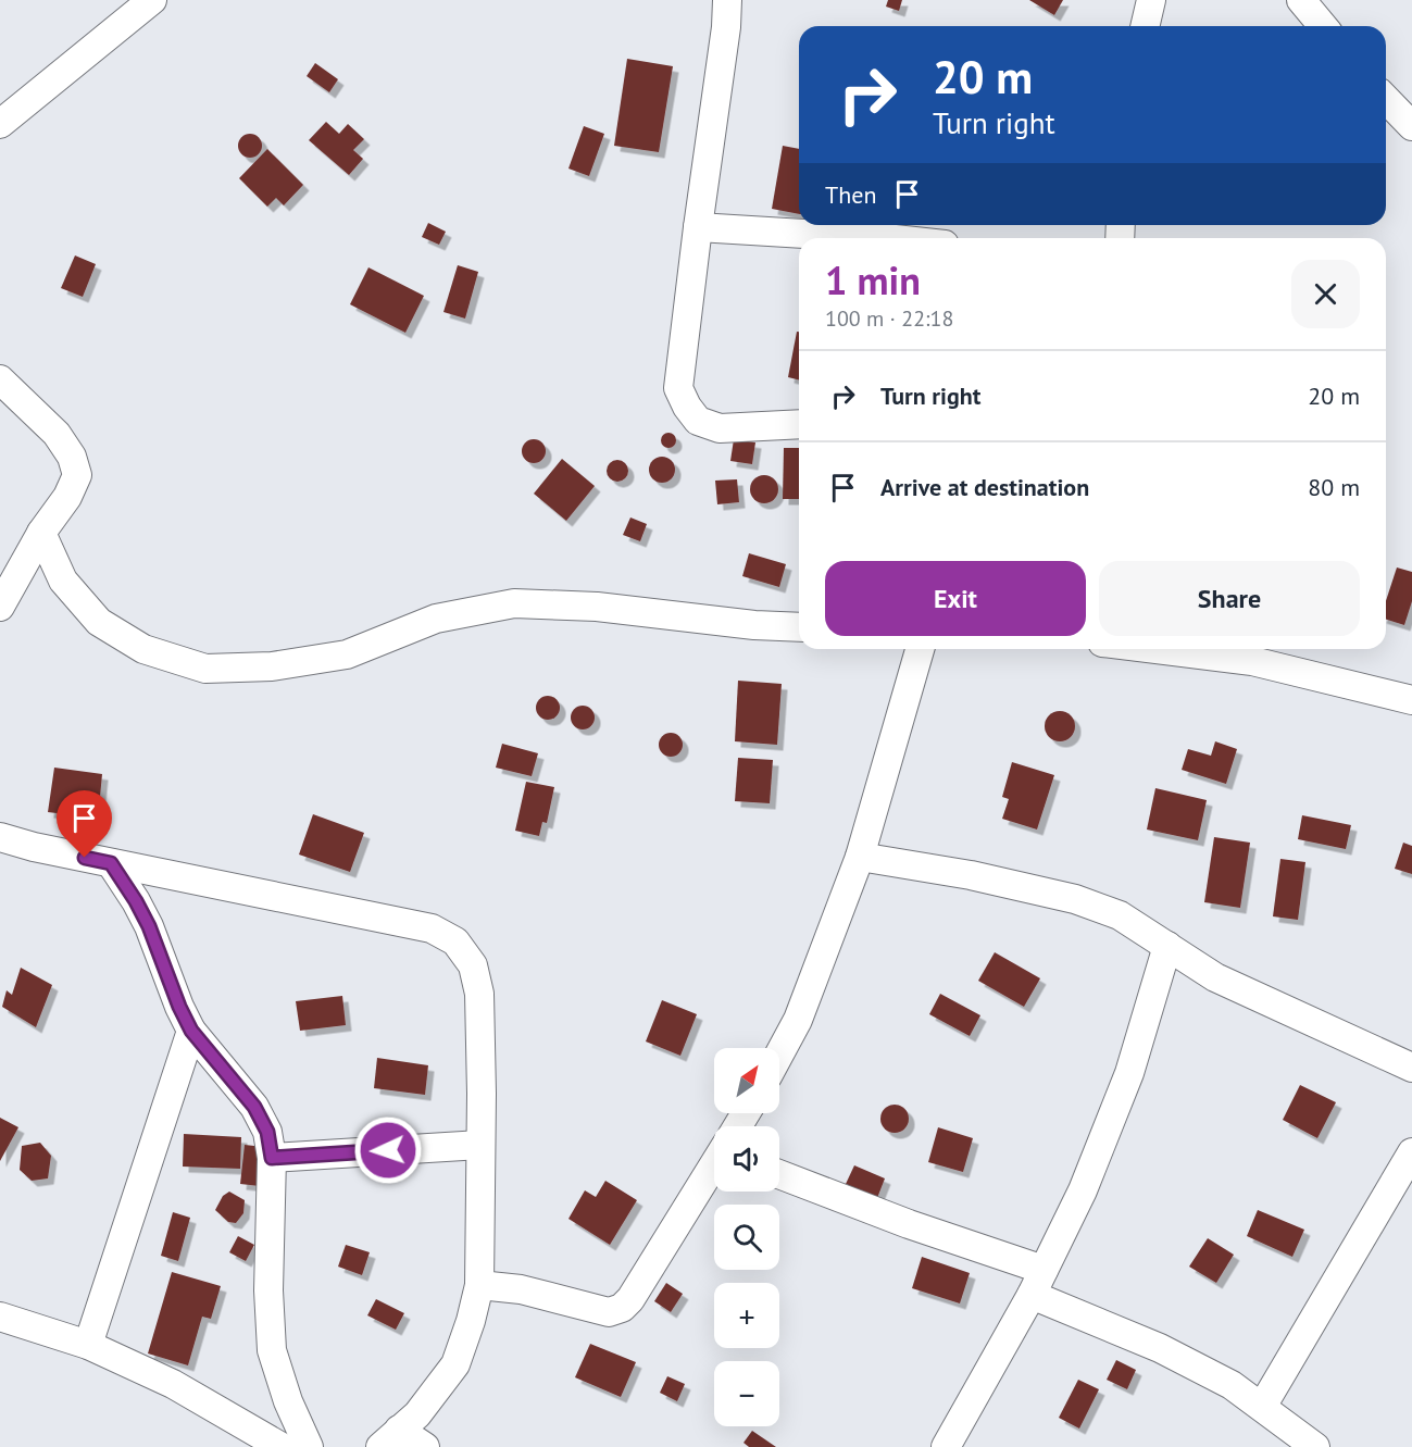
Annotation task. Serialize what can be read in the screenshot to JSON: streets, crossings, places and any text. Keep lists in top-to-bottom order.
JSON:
{
  "north": "top right",
  "page": {
    "turn": ["20 m", "Turn right"],
    "then": "Then",
    "heading": ["1 min", "100 m · 22:18"],
    "list": [
      {
        "name": "Turn right",
        "value": "20 m"
      },
      {
        "name": "Arrive at destination",
        "value": "80 m"
      }
    ],
    "buttons": ["Exit", "Share"],
    "map_buttons": ["+", "−"]
  }
}
